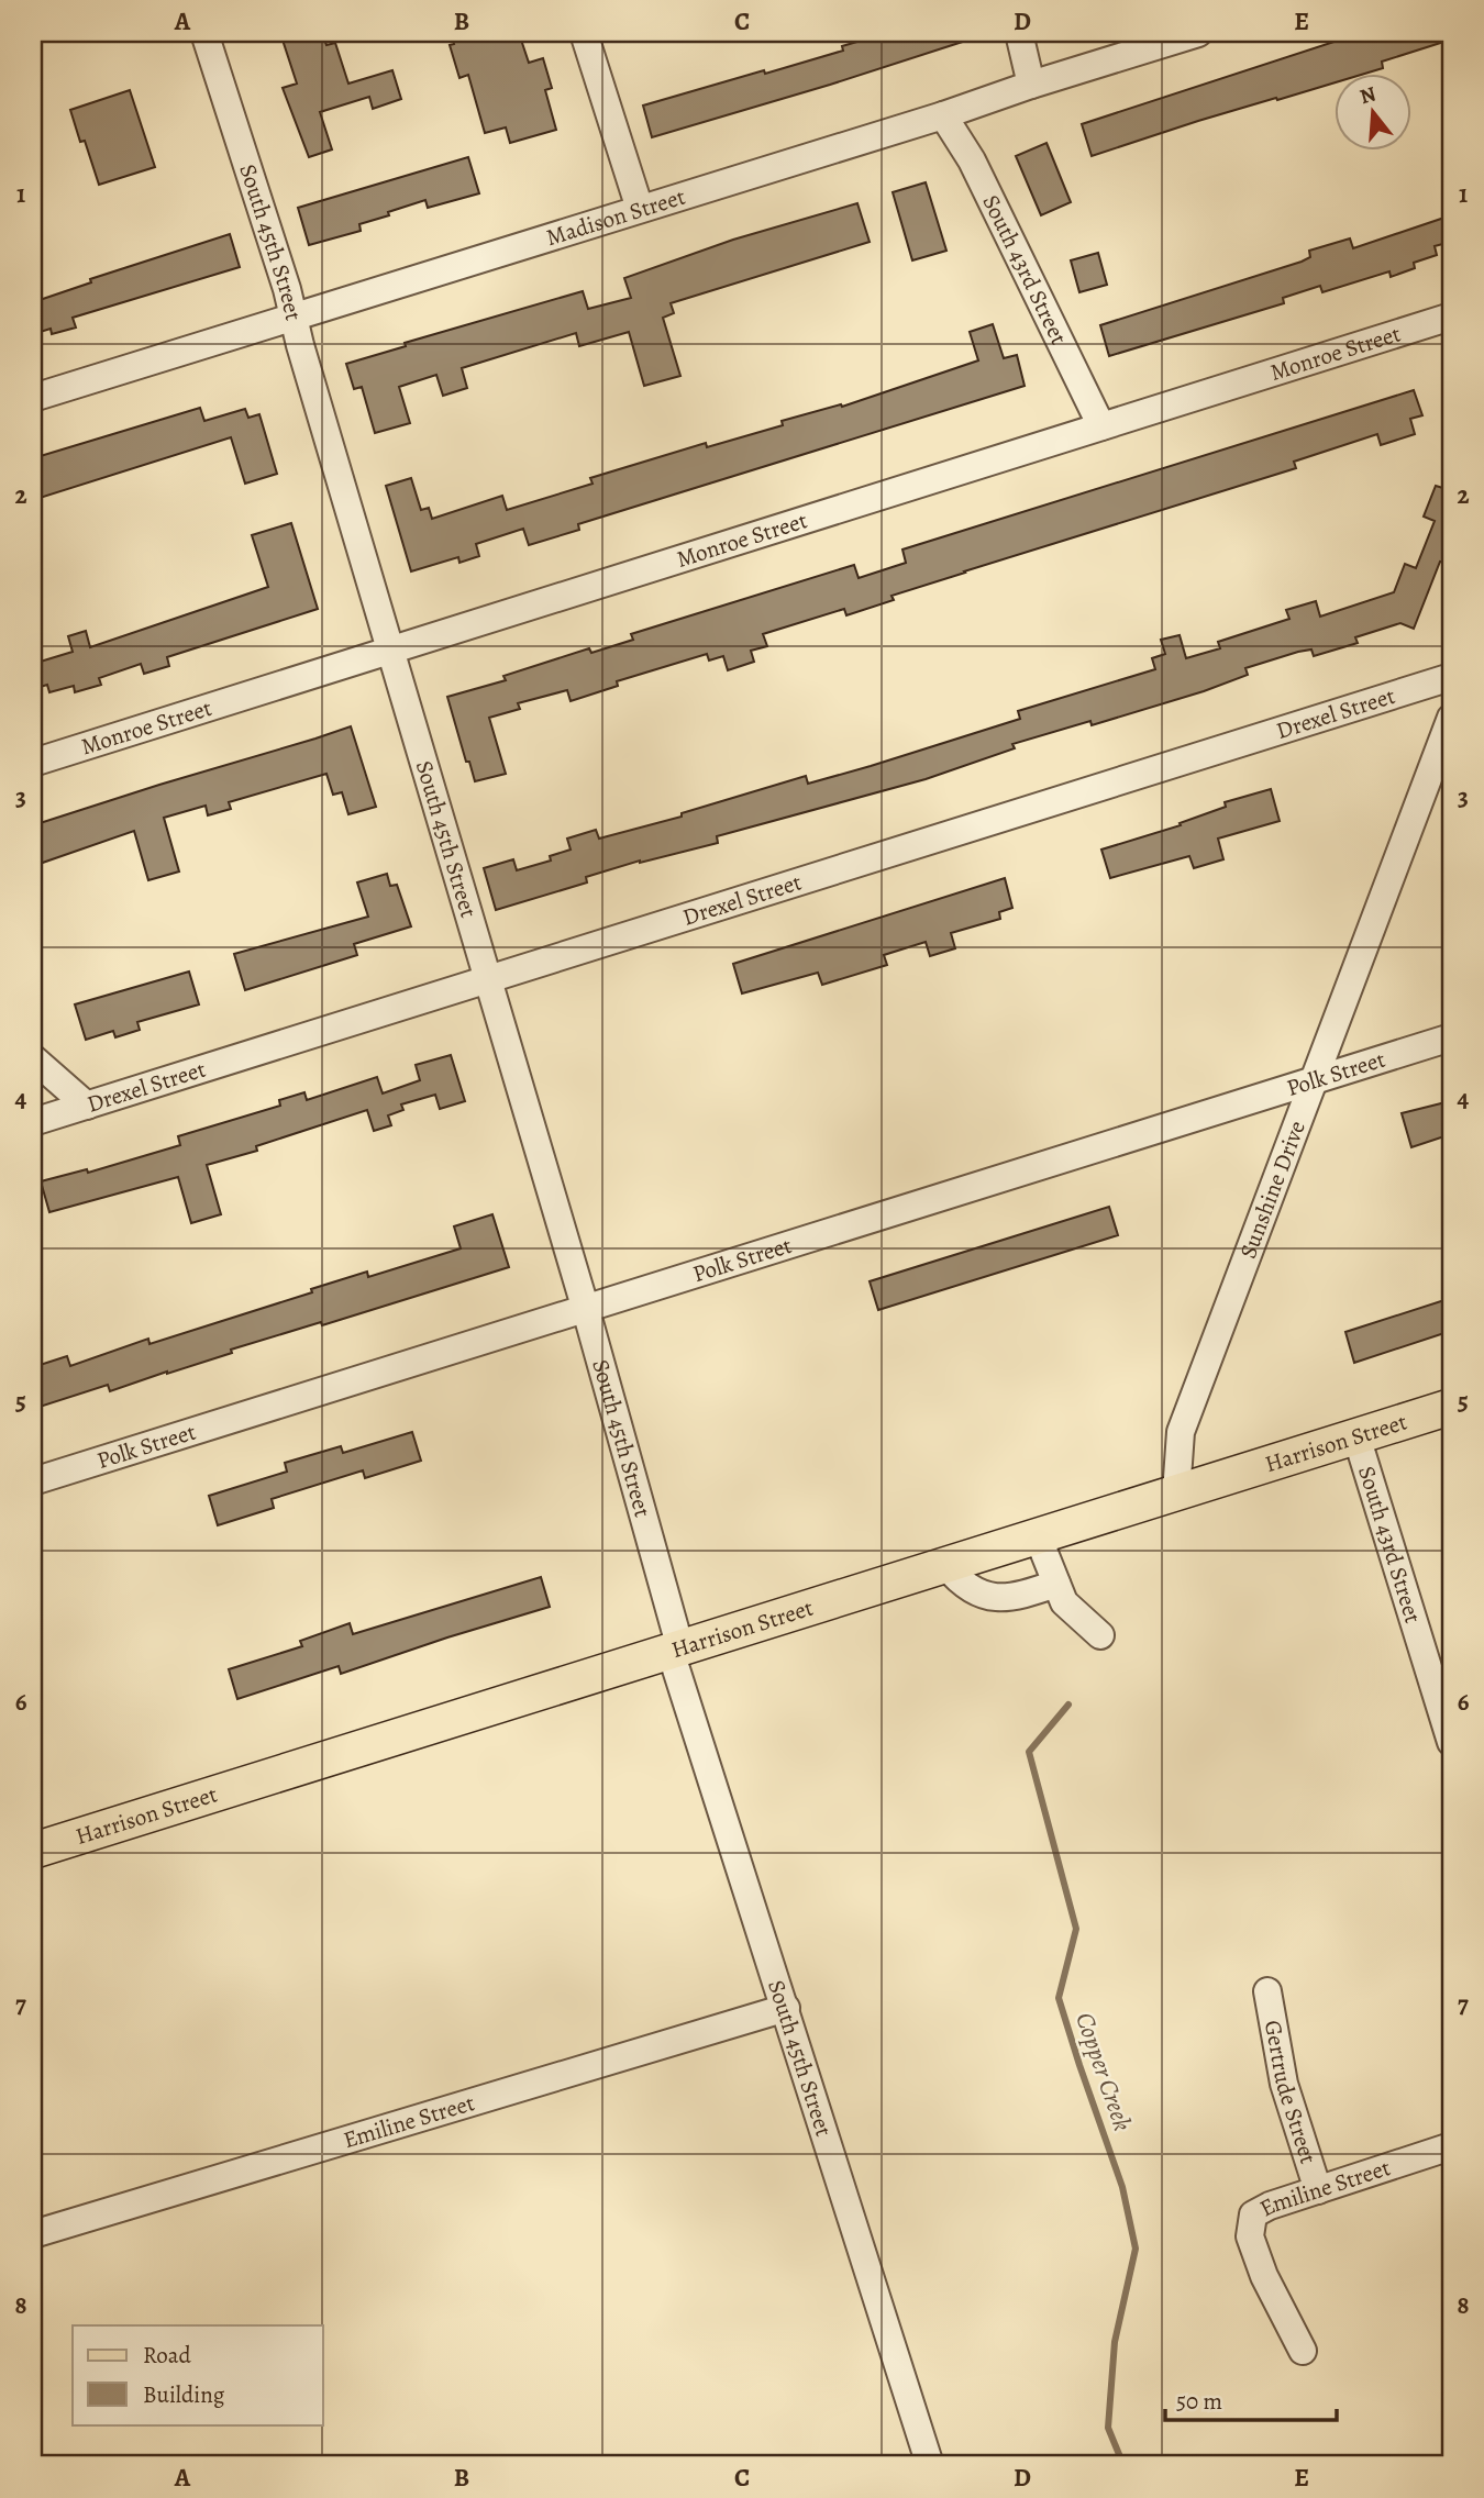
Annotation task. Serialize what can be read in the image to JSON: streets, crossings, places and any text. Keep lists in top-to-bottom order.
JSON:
{
  "streets": {
    "main road": ["Harrison Street"],
    "street": [
      "Madison Street",
      "South 45th Street",
      "South 43rd Street",
      "Monroe Street",
      "Drexel Street",
      "Polk Street",
      "Sunshine Drive",
      "Gertrude Street",
      "Emiline Street"
    ]
  },
  "crossings": [
    ["Madison Street", "South 45th Street"],
    ["Madison Street", "South 43rd Street"],
    ["South 45th Street", "Monroe Street"],
    ["South 45th Street", "Drexel Street"],
    ["South 45th Street", "Polk Street"],
    ["South 45th Street", "Harrison Street"],
    ["South 45th Street", "Emiline Street"],
    ["South 43rd Street", "Monroe Street"],
    ["South 43rd Street", "Harrison Street"],
    ["Polk Street", "Sunshine Drive"],
    ["Sunshine Drive", "Harrison Street"],
    ["Gertrude Street", "Emiline Street"]
  ],
  "water": ["Copper Creek"],
  "legend": ["Road", "Building"],
  "scale_bar": "50 m",
  "north": "top",
  "grid": {
    "columns": [
      "A",
      "B",
      "C",
      "D",
      "E"
    ],
    "rows": [
      "1",
      "2",
      "3",
      "4",
      "5",
      "6",
      "7",
      "8"
    ]
  }
}
